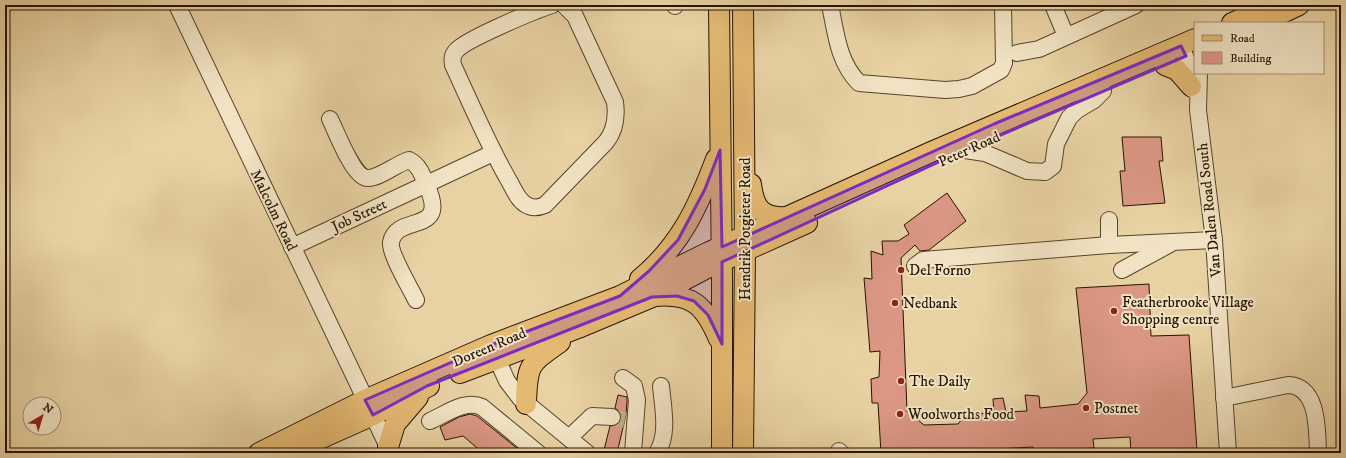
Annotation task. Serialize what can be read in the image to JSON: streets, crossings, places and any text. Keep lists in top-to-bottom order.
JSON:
{
  "streets": {
    "main road": ["Peter Road", "Hendrik Potgieter Road", "Doreen Road"],
    "street": ["Malcolm Road", "Van Dalen Road South", "Job Street"]
  },
  "crossings": [
    ["Peter Road", "Van Dalen Road South"],
    ["Peter Road", "Hendrik Potgieter Road"],
    ["Malcolm Road", "Job Street"],
    ["Malcolm Road", "Doreen Road"],
    ["Hendrik Potgieter Road", "Doreen Road"]
  ],
  "places": [
    "Del Forno",
    "Nedbank",
    "Featherbrooke Village Shopping centre",
    "The Daily",
    "Postnet",
    "Woolworths Food"
  ],
  "legend": ["Road", "Building"],
  "north": "top right"
}
